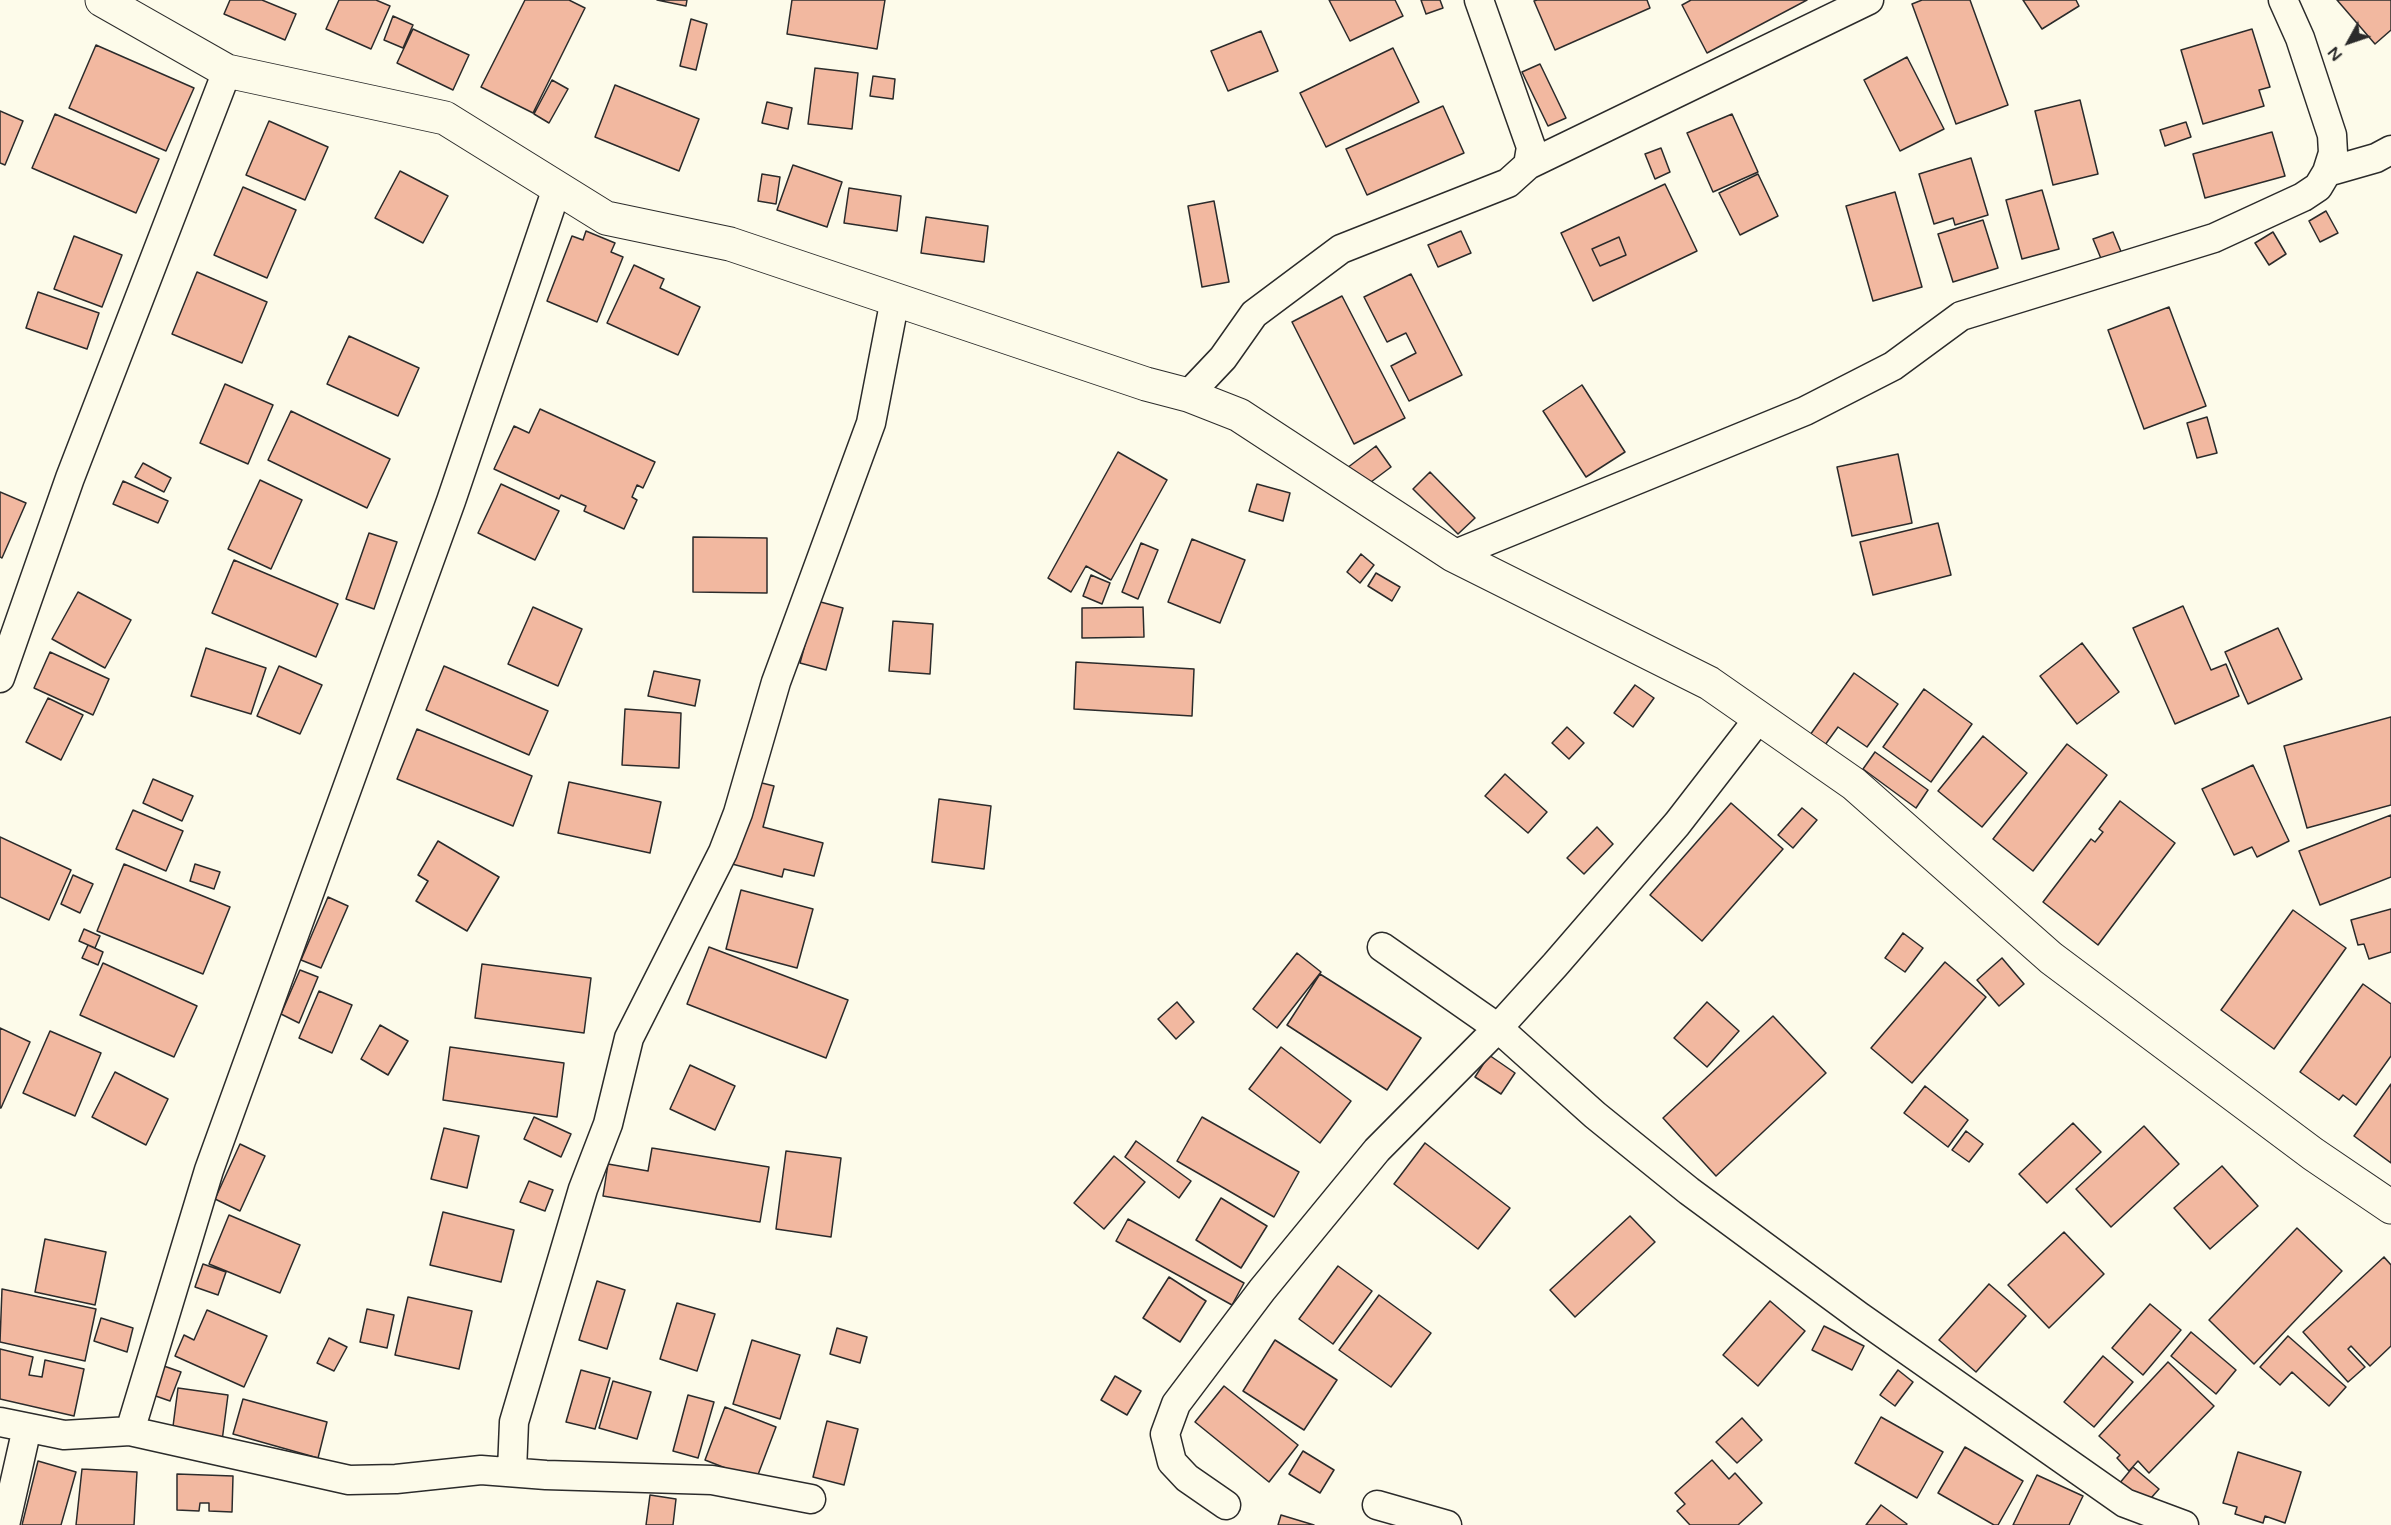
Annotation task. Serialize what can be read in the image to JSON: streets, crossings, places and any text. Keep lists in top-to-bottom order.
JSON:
{
  "north": "bottom left"
}
